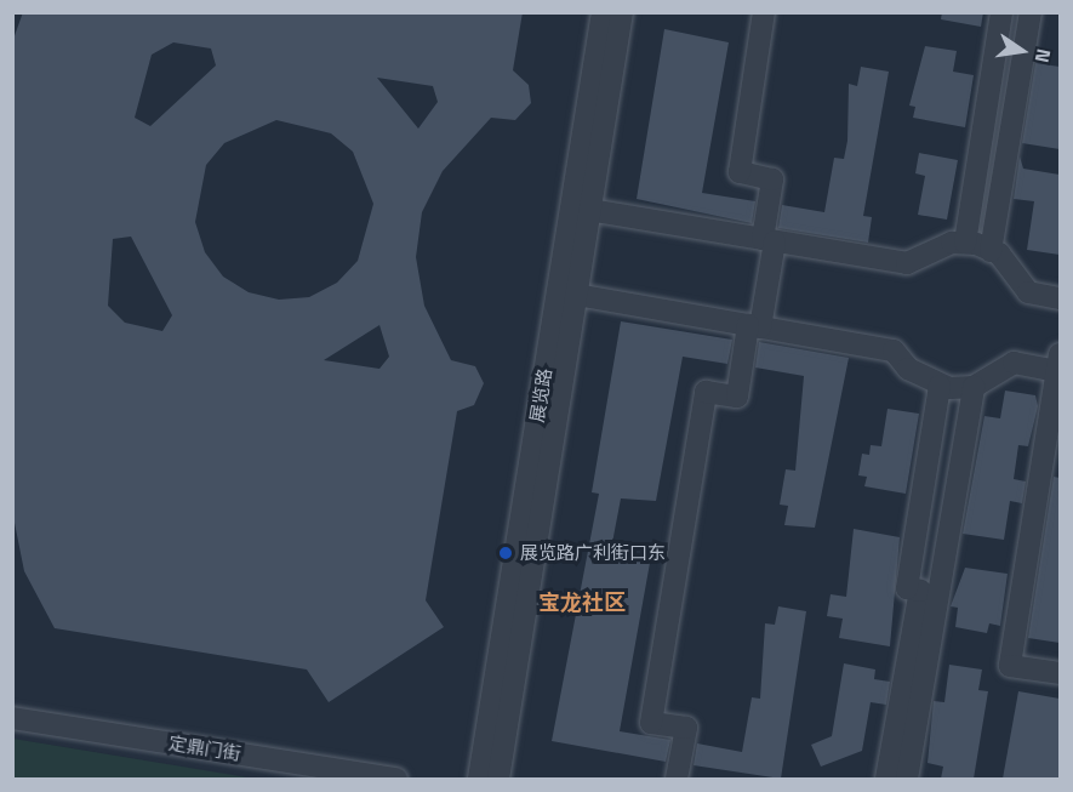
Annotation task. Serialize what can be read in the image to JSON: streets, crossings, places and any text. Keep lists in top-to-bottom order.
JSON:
{
  "streets": {
    "street": ["展览路", "定鼎门街"]
  },
  "districts": ["宝龙社区"],
  "places": ["展览路广利街口东"],
  "north": "right"
}
